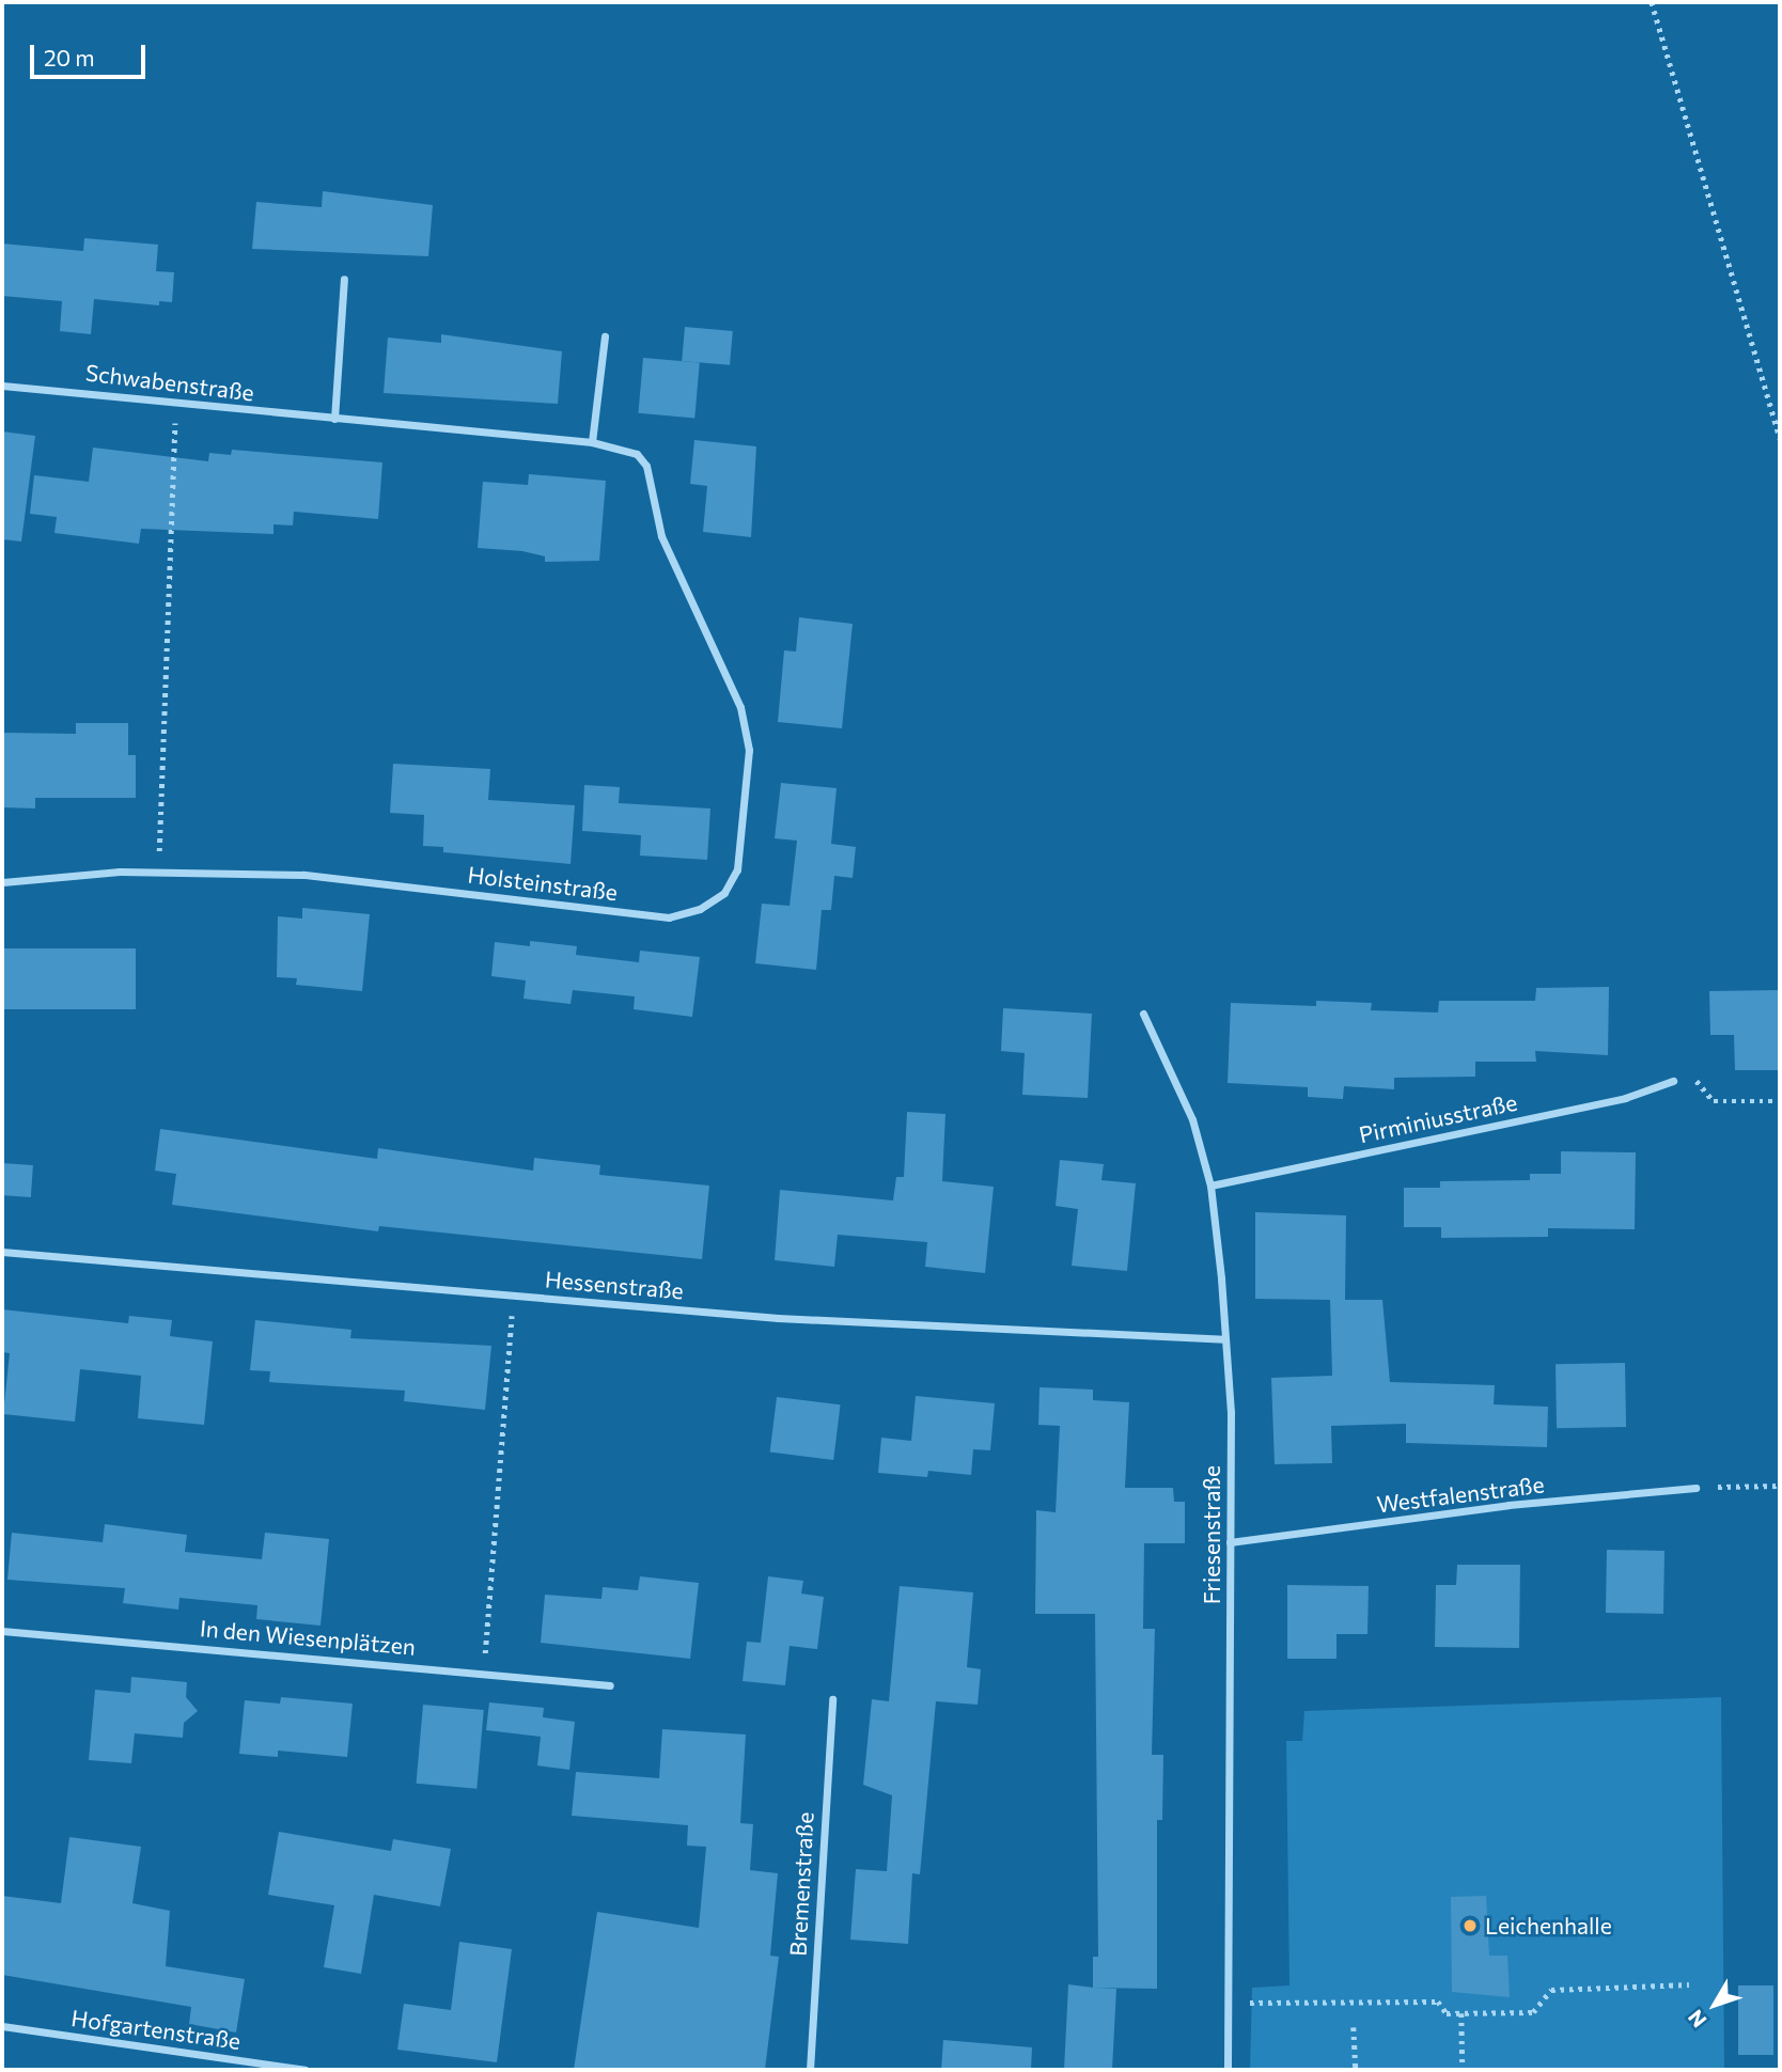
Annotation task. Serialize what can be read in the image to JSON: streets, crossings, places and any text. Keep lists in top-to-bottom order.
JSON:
{
  "streets": {
    "street": [
      "Schwabenstraße",
      "Holsteinstraße",
      "Pirminiusstraße",
      "Hessenstraße",
      "Westfalenstraße",
      "Friesenstraße",
      "In den Wiesenplätzen",
      "Bremenstraße",
      "Hofgartenstraße"
    ]
  },
  "crossings": [
    ["Schwabenstraße", "Holsteinstraße"],
    ["Pirminiusstraße", "Friesenstraße"],
    ["Hessenstraße", "Friesenstraße"],
    ["Westfalenstraße", "Friesenstraße"]
  ],
  "places": ["Leichenhalle"],
  "scale_bar": "20 m",
  "north": "bottom left"
}
